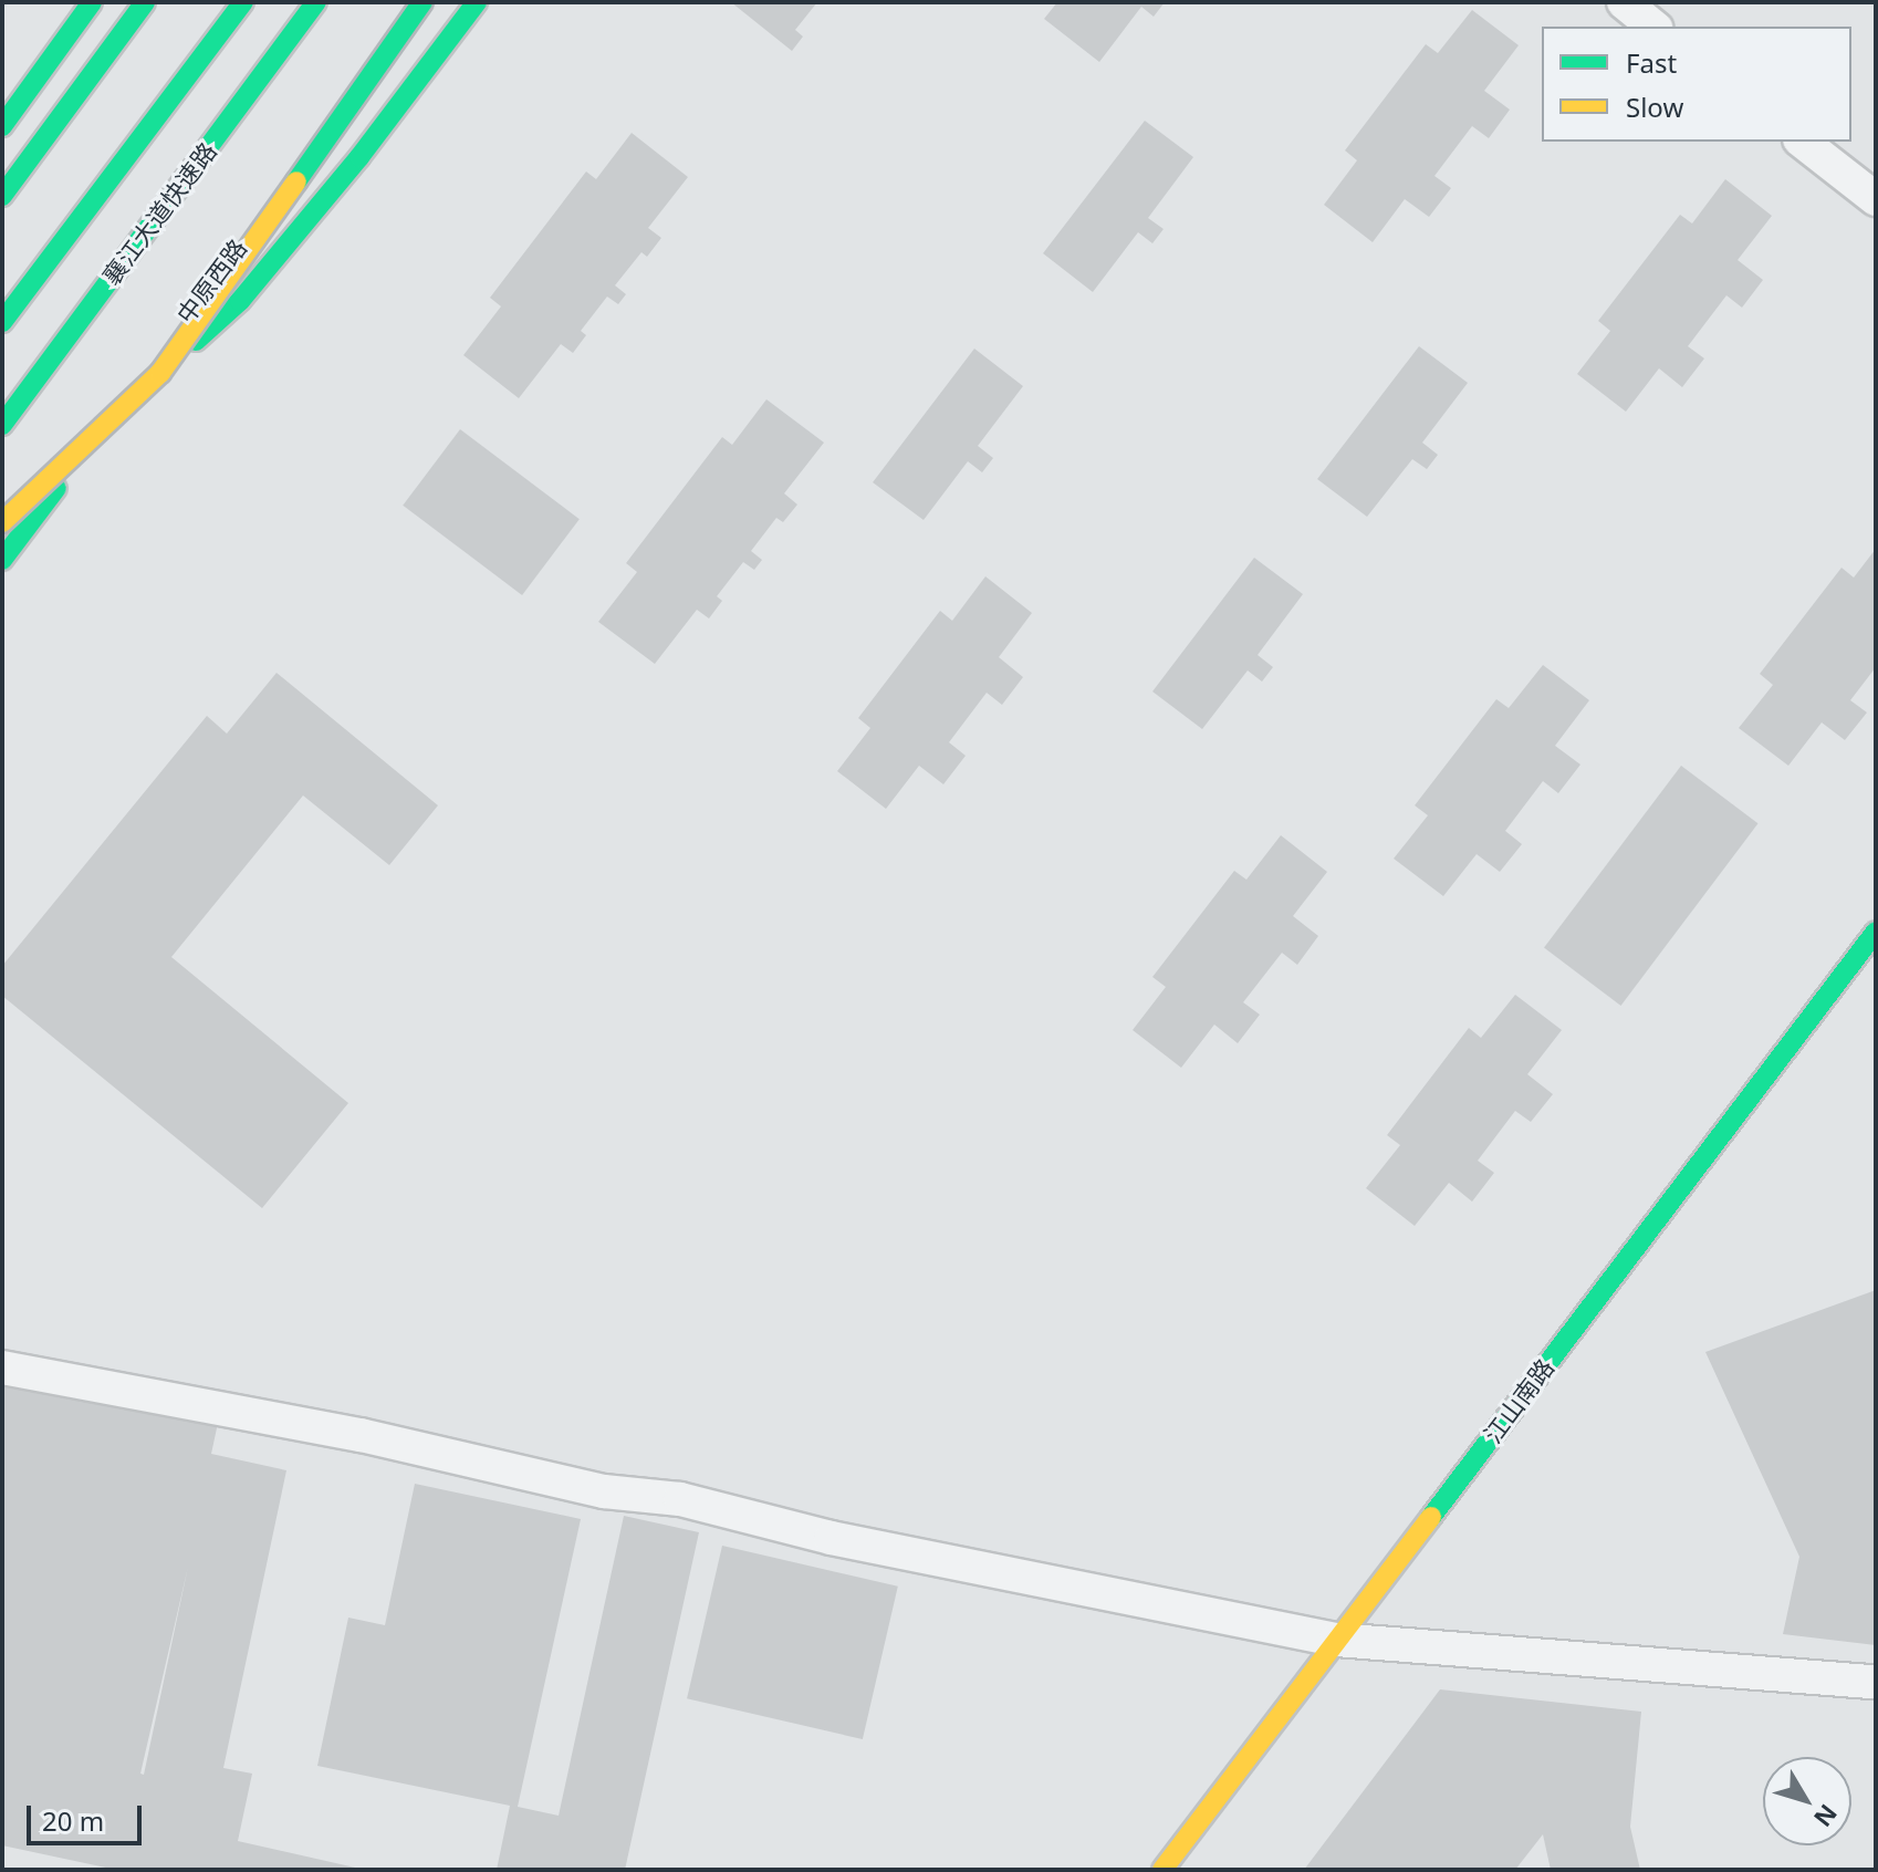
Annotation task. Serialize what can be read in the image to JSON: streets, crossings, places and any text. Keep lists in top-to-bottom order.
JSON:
{
  "streets": {
    "main road": ["襄江大道快速路", "中原西路", "江山南路"]
  },
  "legend": ["Fast", "Slow"],
  "scale_bar": "20 m",
  "north": "bottom right"
}
